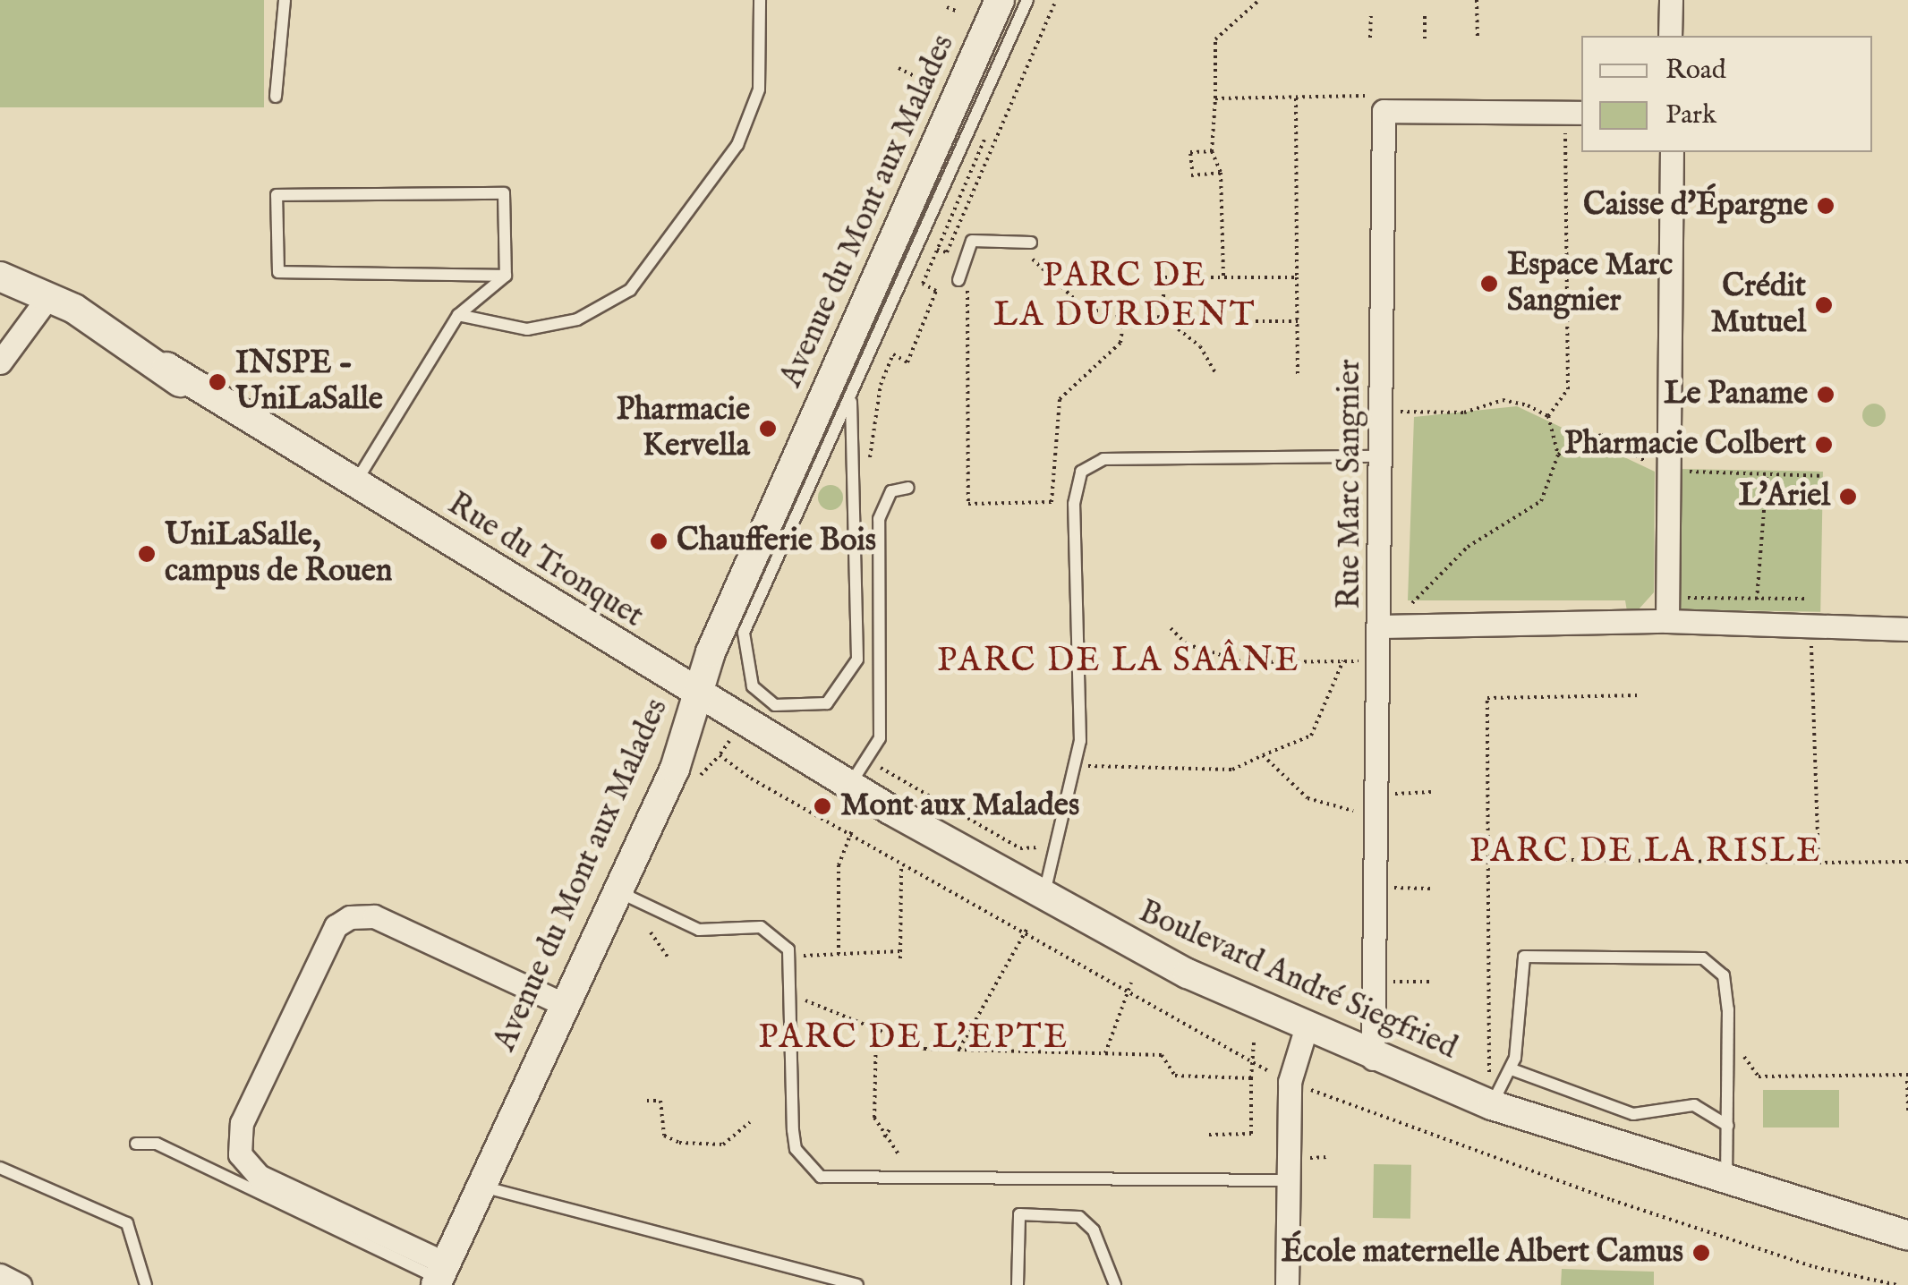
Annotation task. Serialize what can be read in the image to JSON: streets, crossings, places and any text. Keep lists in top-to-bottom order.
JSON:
{
  "streets": {
    "street": [
      "Avenue du Mont aux Malades",
      "Rue Marc Sangnier",
      "Rue du Tronquet",
      "Boulevard André Siegfried"
    ]
  },
  "crossings": [
    ["Avenue du Mont aux Malades", "Rue du Tronquet"],
    ["Avenue du Mont aux Malades", "Boulevard André Siegfried"],
    ["Rue Marc Sangnier", "Boulevard André Siegfried"],
    ["Rue du Tronquet", "Boulevard André Siegfried"]
  ],
  "districts": [
    "PARC DE LA DURDENT",
    "PARC DE LA SAÂNE",
    "PARC DE LA RISLE",
    "PARC DE L'EPTE"
  ],
  "places": [
    "Caisse d'Épargne",
    "Espace Marc Sangnier",
    "Crédit Mutuel",
    "INSPE - UniLaSalle",
    "Le Paname",
    "Pharmacie Kervella",
    "Pharmacie Colbert",
    "L'Ariel",
    "Chaufferie Bois",
    "UniLaSalle, campus de Rouen",
    "Mont aux Malades",
    "École maternelle Albert Camus"
  ],
  "legend": ["Road", "Park"]
}
